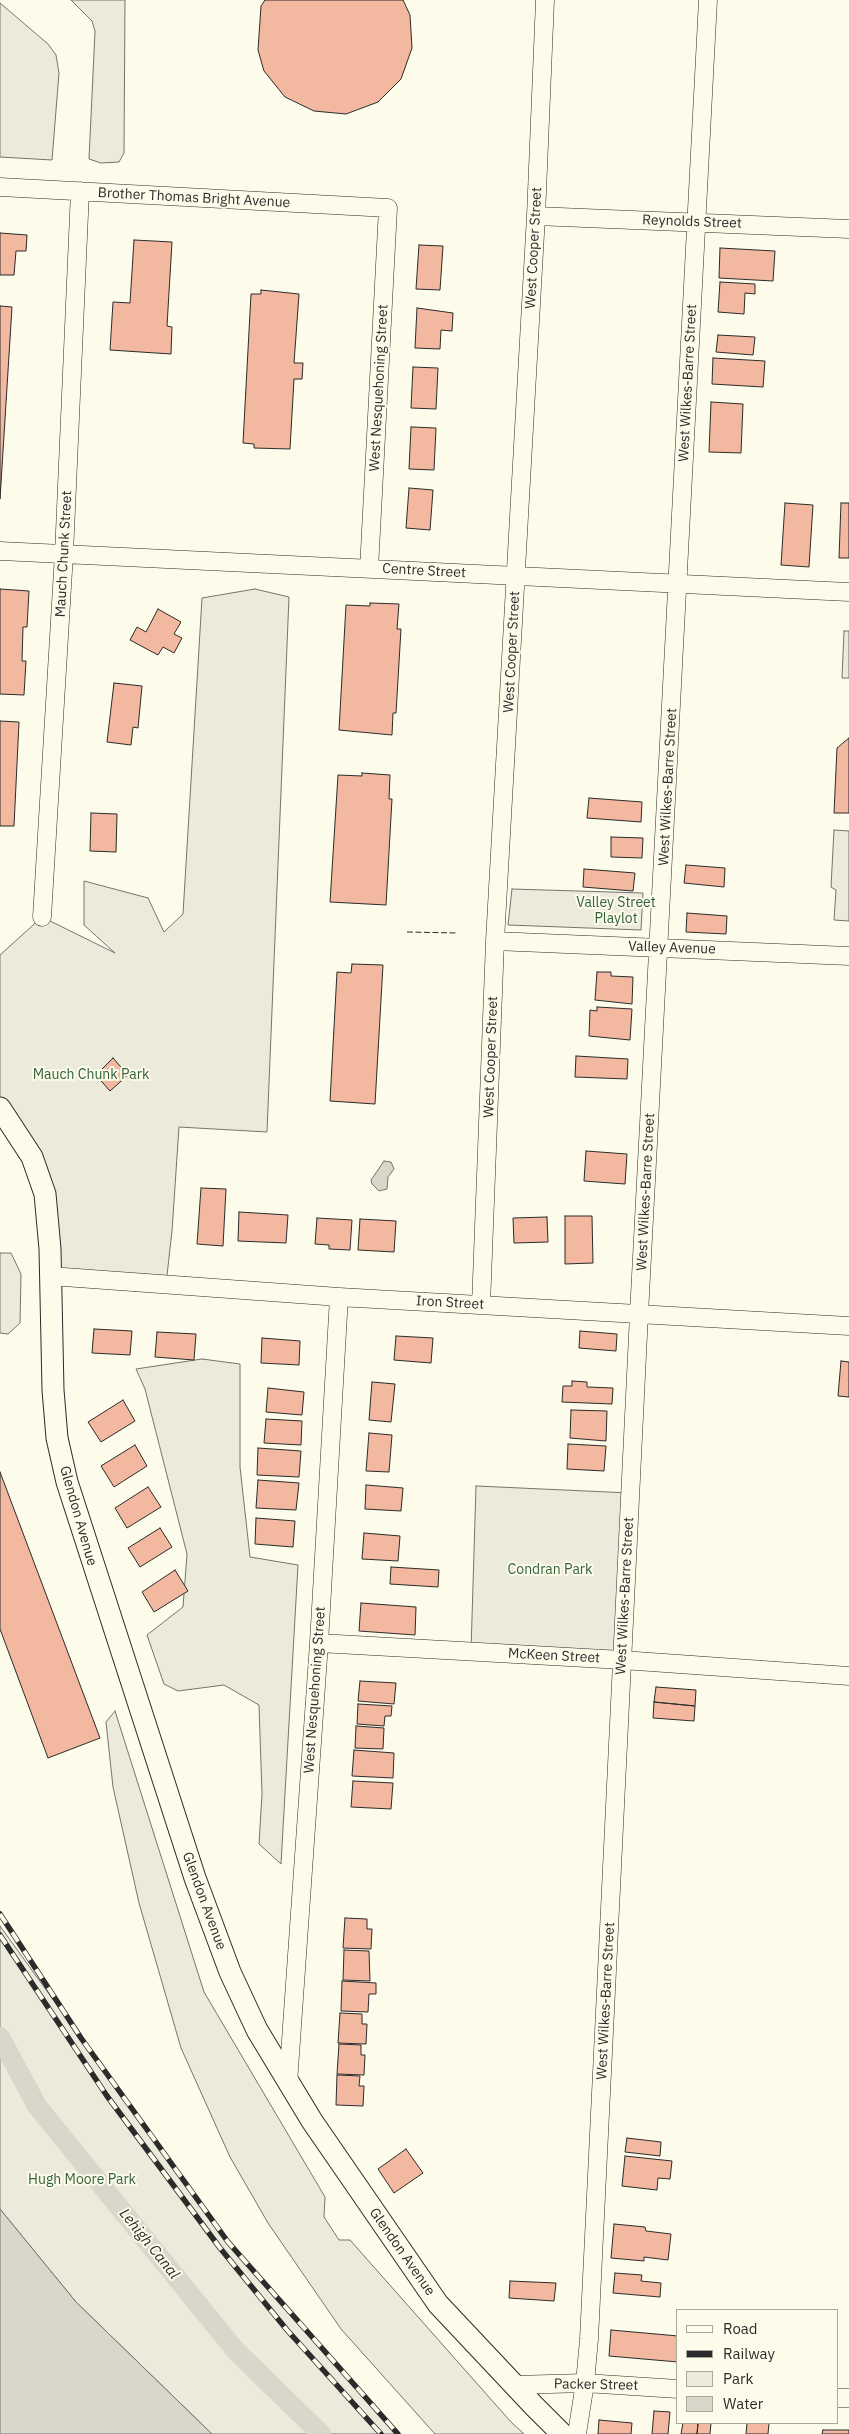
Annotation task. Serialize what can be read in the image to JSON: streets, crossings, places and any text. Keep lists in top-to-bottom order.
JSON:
{
  "streets": {
    "street": [
      "Brother Thomas Bright Avenue",
      "Reynolds Street",
      "West Cooper Street",
      "West Wilkes-Barre Street",
      "West Nesquehoning Street",
      "Mauch Chunk Street",
      "Centre Street",
      "Valley Avenue",
      "Iron Street",
      "Glendon Avenue",
      "McKeen Street",
      "Packer Street"
    ]
  },
  "crossings": [
    ["Brother Thomas Bright Avenue", "West Nesquehoning Street"],
    ["Brother Thomas Bright Avenue", "Mauch Chunk Street"],
    ["Reynolds Street", "West Cooper Street"],
    ["Reynolds Street", "West Wilkes-Barre Street"],
    ["West Cooper Street", "Centre Street"],
    ["West Cooper Street", "Valley Avenue"],
    ["West Cooper Street", "Iron Street"],
    ["West Wilkes-Barre Street", "Centre Street"],
    ["West Wilkes-Barre Street", "Valley Avenue"],
    ["West Wilkes-Barre Street", "Iron Street"],
    ["West Wilkes-Barre Street", "McKeen Street"],
    ["West Wilkes-Barre Street", "Packer Street"],
    ["West Nesquehoning Street", "Centre Street"],
    ["West Nesquehoning Street", "Iron Street"],
    ["West Nesquehoning Street", "Glendon Avenue"],
    ["West Nesquehoning Street", "McKeen Street"],
    ["Mauch Chunk Street", "Centre Street"],
    ["Iron Street", "Glendon Avenue"],
    ["Glendon Avenue", "Packer Street"]
  ],
  "water": ["Lehigh Canal"],
  "parks": [
    "Valley Street Playlot",
    "Mauch Chunk Park",
    "Condran Park",
    "Hugh Moore Park"
  ],
  "legend": [
    "Road",
    "Railway",
    "Park",
    "Water"
  ]
}
